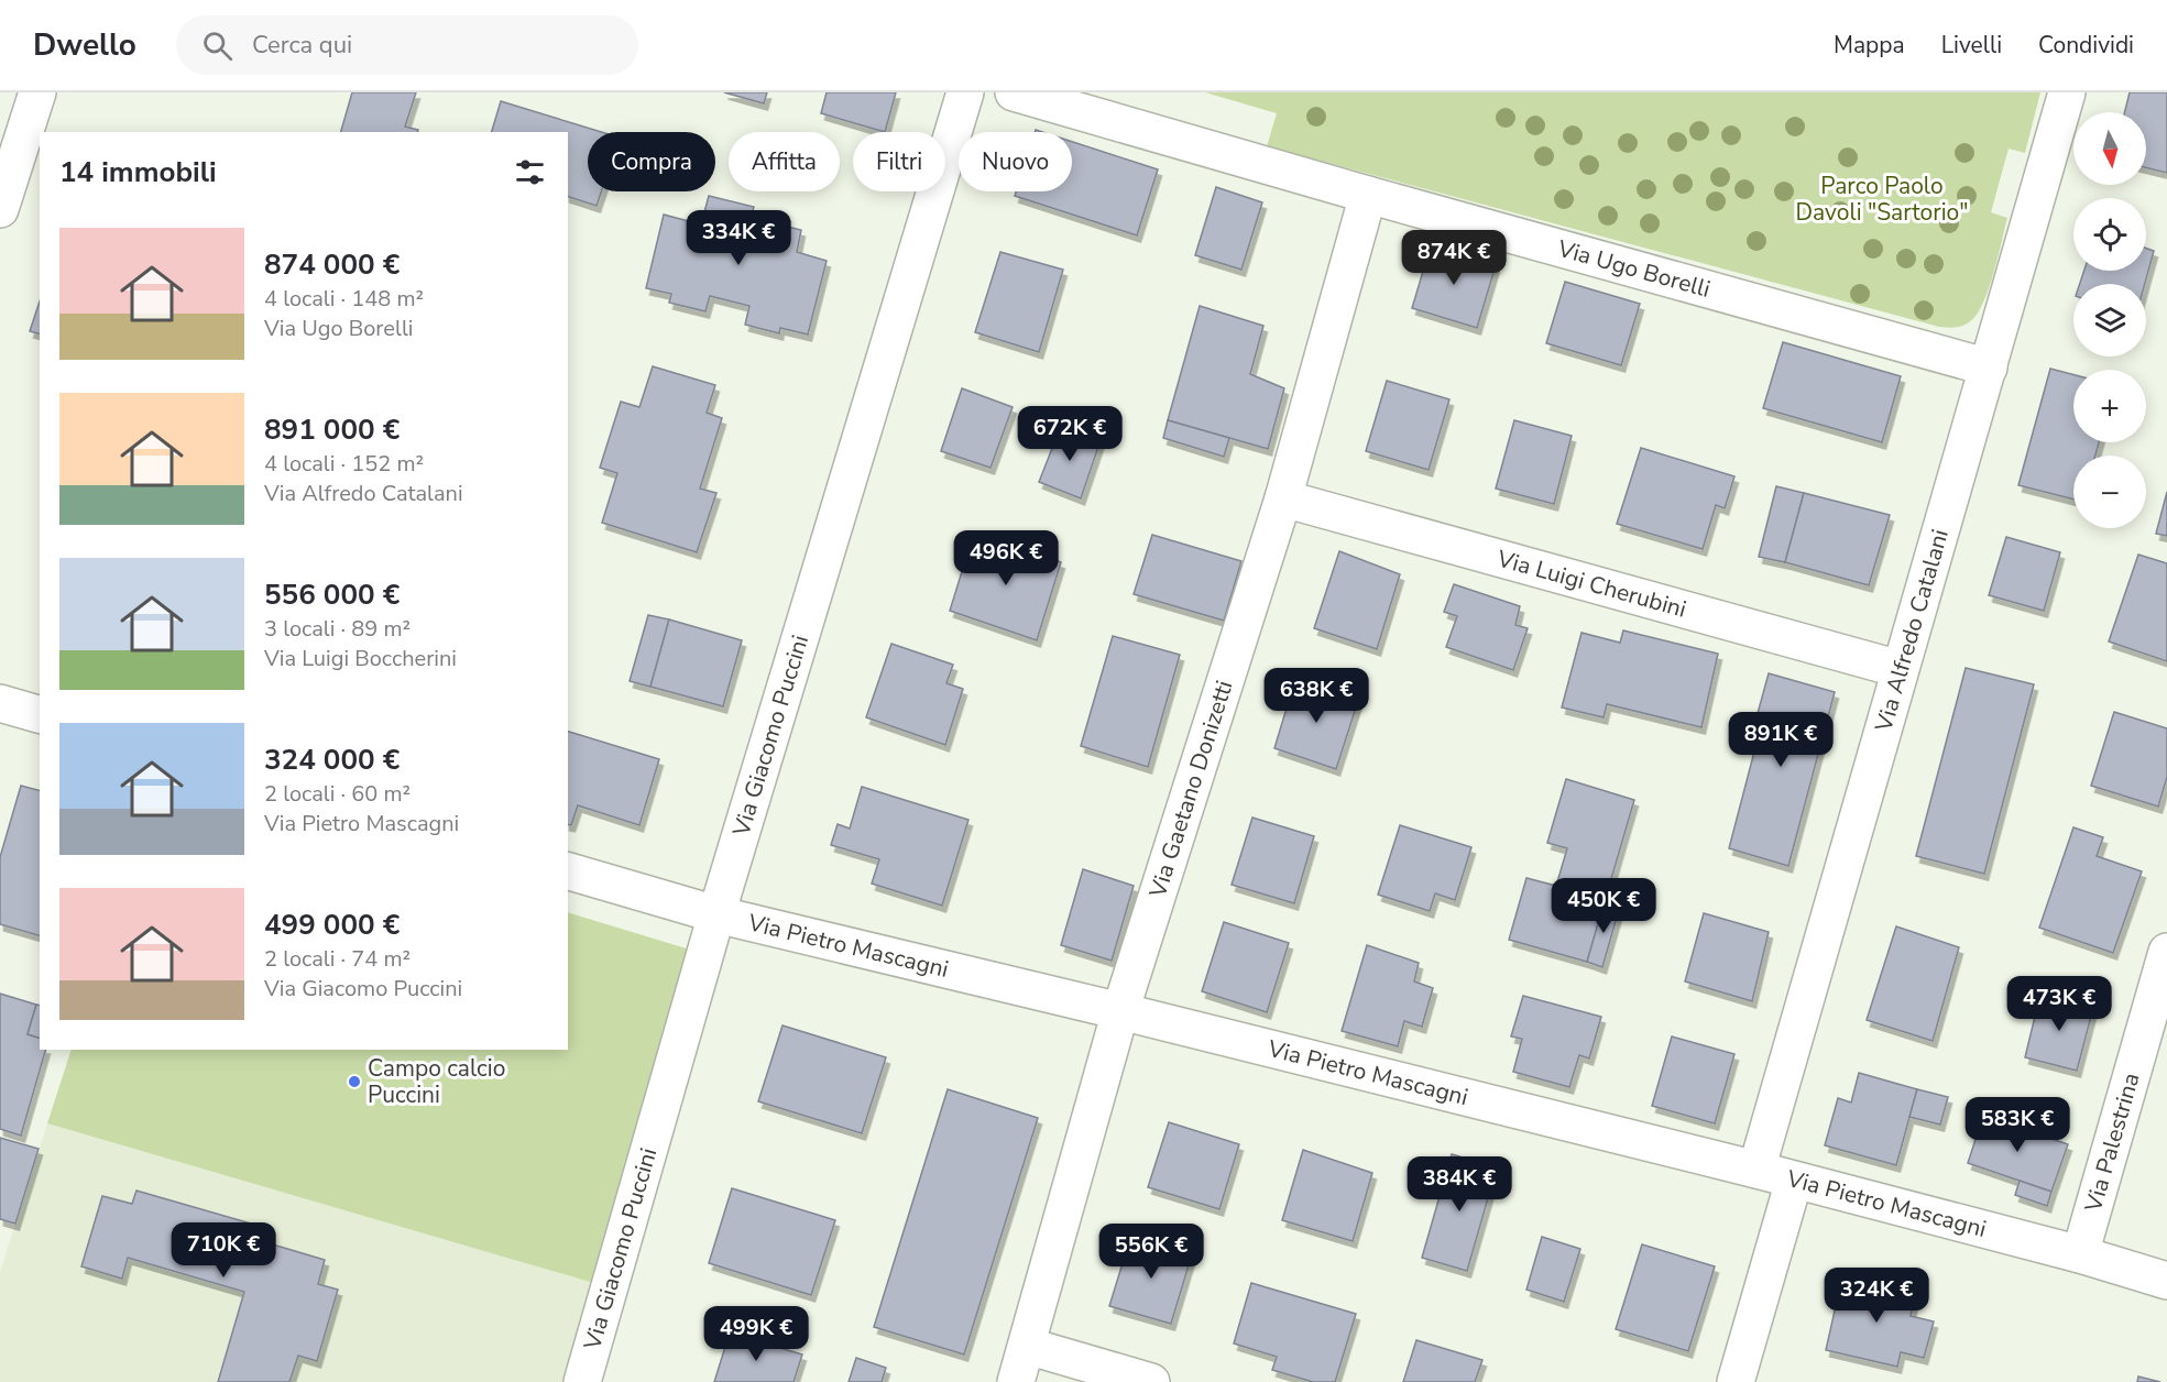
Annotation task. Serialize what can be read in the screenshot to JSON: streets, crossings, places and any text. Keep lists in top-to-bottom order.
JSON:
{
  "streets": {
    "street": [
      "Via Ugo Borelli",
      "Via Luigi Cherubini",
      "Via Alfredo Catalani",
      "Via Giacomo Puccini",
      "Via Gaetano Donizetti",
      "Via Pietro Mascagni",
      "Via Palestrina"
    ]
  },
  "crossings": [
    ["Via Ugo Borelli", "Via Alfredo Catalani"],
    ["Via Ugo Borelli", "Via Gaetano Donizetti"],
    ["Via Luigi Cherubini", "Via Alfredo Catalani"],
    ["Via Luigi Cherubini", "Via Gaetano Donizetti"],
    ["Via Alfredo Catalani", "Via Pietro Mascagni"],
    ["Via Giacomo Puccini", "Via Pietro Mascagni"],
    ["Via Gaetano Donizetti", "Via Pietro Mascagni"],
    ["Via Pietro Mascagni", "Via Palestrina"]
  ],
  "parks": ["Parco Paolo Davoli \"Sartorio\""],
  "places": ["Campo calcio Puccini"],
  "north": "bottom",
  "page": {
    "header": "Dwello",
    "search": "Cerca qui",
    "nav": ["Mappa", "Livelli", "Condividi"],
    "map_buttons": ["+", "−"],
    "chip": [
      "Compra",
      "Affitta",
      "Filtri",
      "Nuovo"
    ],
    "heading": "14 immobili",
    "price": [
      "334K €",
      "874K €",
      "672K €",
      "496K €",
      "638K €",
      "891K €",
      "450K €",
      "473K €",
      "583K €",
      "384K €",
      "710K €",
      "556K €",
      "324K €",
      "499K €"
    ],
    "list": [
      {
        "name": "874 000 €",
        "note": "4 locali · 148 m² · Via Ugo Borelli"
      },
      {
        "name": "891 000 €",
        "note": "4 locali · 152 m² · Via Alfredo Catalani"
      },
      {
        "name": "556 000 €",
        "note": "3 locali · 89 m² · Via Luigi Boccherini"
      },
      {
        "name": "324 000 €",
        "note": "2 locali · 60 m² · Via Pietro Mascagni"
      },
      {
        "name": "499 000 €",
        "note": "2 locali · 74 m² · Via Giacomo Puccini"
      }
    ]
  }
}
